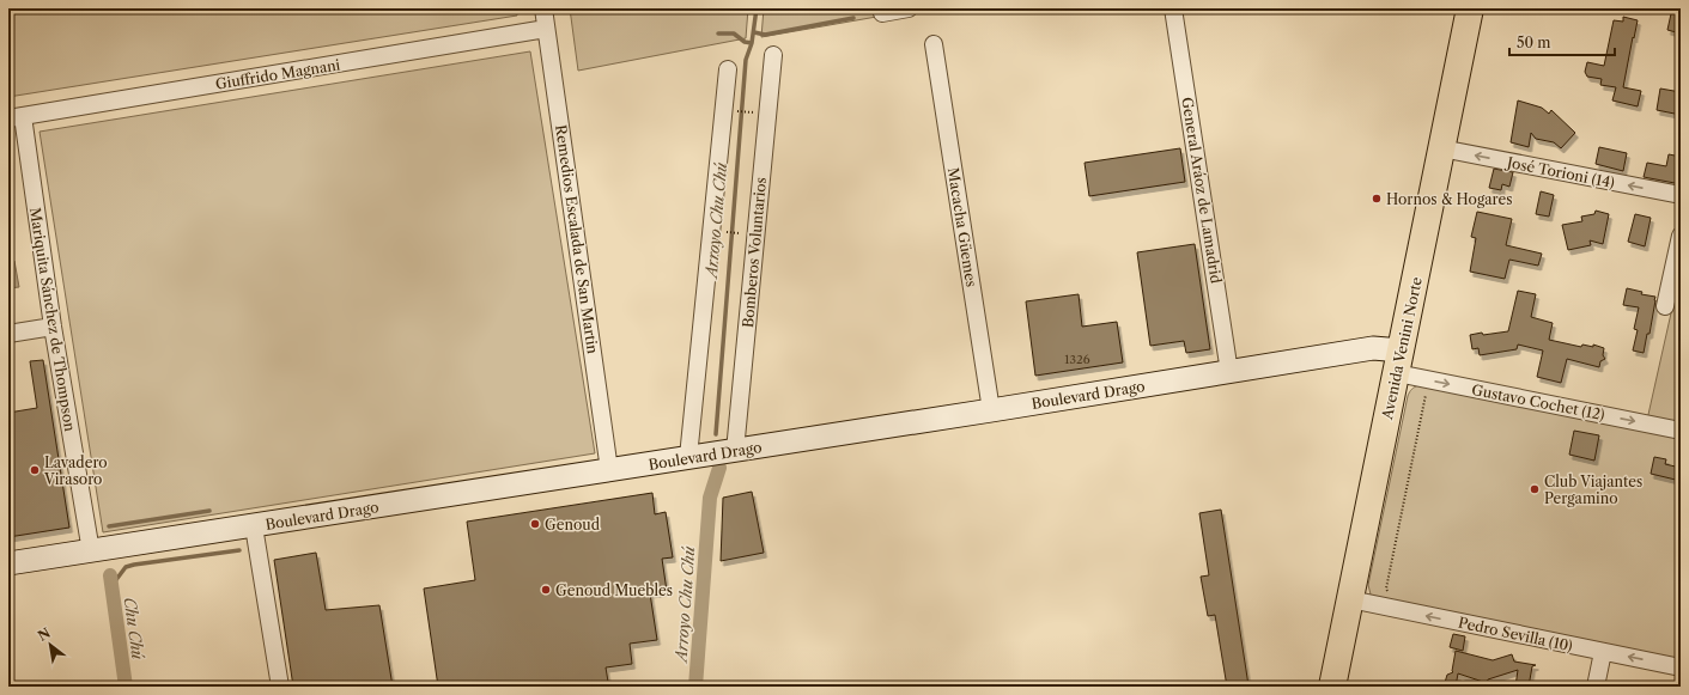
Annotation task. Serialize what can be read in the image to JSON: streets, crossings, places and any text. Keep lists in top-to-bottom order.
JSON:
{
  "streets": {
    "highway": ["Avenida Venini Norte"],
    "main road": ["Boulevard Drago"],
    "street": [
      "Giuffrido Magnani",
      "José Torioni (14)",
      "General Aráoz de Lamadrid",
      "Macacha Güemes",
      "Remedios Escalada de San Martin",
      "Bomberos Voluntarios",
      "Mariquita Sánchez de Thompson",
      "Gustavo Cochet (12)",
      "Pedro Sevilla (10)"
    ]
  },
  "crossings": [
    ["Giuffrido Magnani", "Remedios Escalada de San Martin"],
    ["Giuffrido Magnani", "Mariquita Sánchez de Thompson"],
    ["José Torioni (14)", "Avenida Venini Norte"],
    ["General Aráoz de Lamadrid", "Boulevard Drago"],
    ["Macacha Güemes", "Boulevard Drago"],
    ["Remedios Escalada de San Martin", "Boulevard Drago"],
    ["Bomberos Voluntarios", "Boulevard Drago"],
    ["Mariquita Sánchez de Thompson", "Boulevard Drago"],
    ["Avenida Venini Norte", "Boulevard Drago"],
    ["Avenida Venini Norte", "Gustavo Cochet (12)"],
    ["Avenida Venini Norte", "Pedro Sevilla (10)"],
    ["Boulevard Drago", "Gustavo Cochet (12)"]
  ],
  "one_way": ["José Torioni (14)", "Gustavo Cochet (12)", "Pedro Sevilla (10)"],
  "water": ["Arroyo Chu Chú", "Chu Chú"],
  "places": [
    "Hornos & Hogares",
    "Lavadero Virasoro",
    "Club Viajantes Pergamino",
    "Genoud",
    "Genoud Muebles"
  ],
  "house_numbers": ["1326"],
  "scale_bar": "50 m",
  "north": "top left"
}
